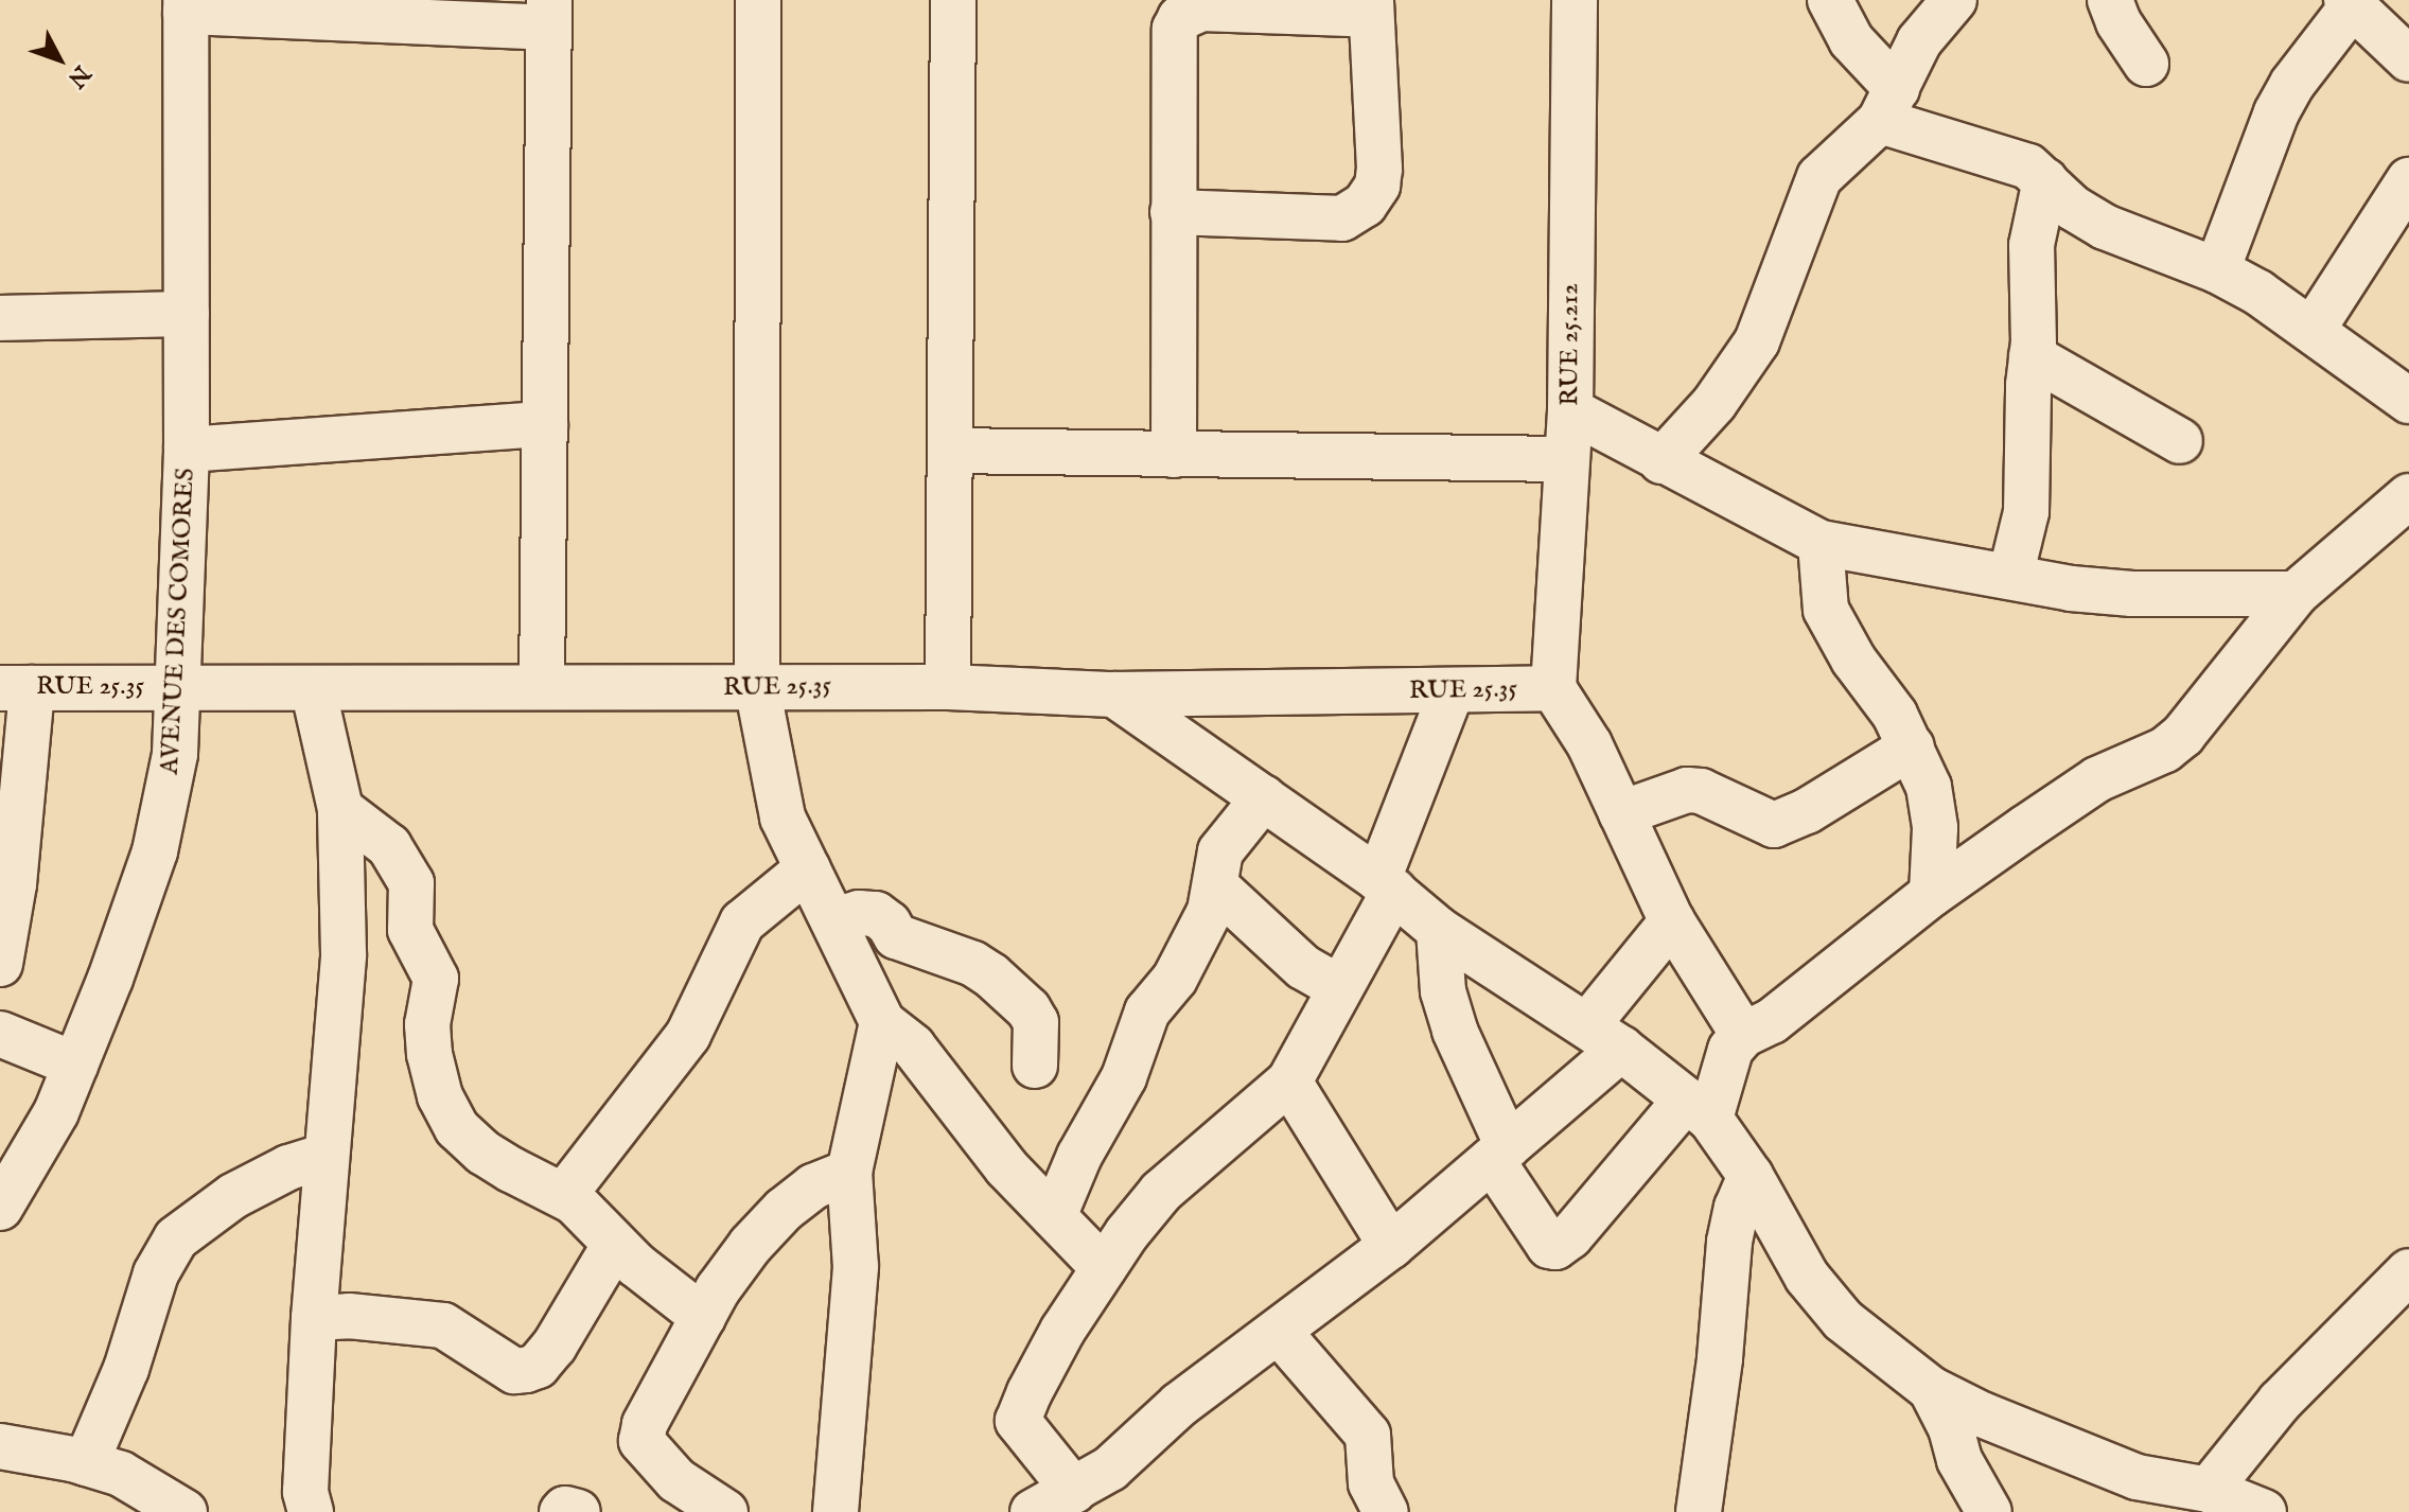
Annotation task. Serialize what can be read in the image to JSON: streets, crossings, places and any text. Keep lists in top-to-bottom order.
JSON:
{
  "streets": {
    "street": ["RUE 25.212", "AVENUE DES COMORES", "RUE 25.35"]
  },
  "crossings": [
    ["RUE 25.212", "RUE 25.35"],
    ["AVENUE DES COMORES", "RUE 25.35"]
  ],
  "north": "bottom right"
}
